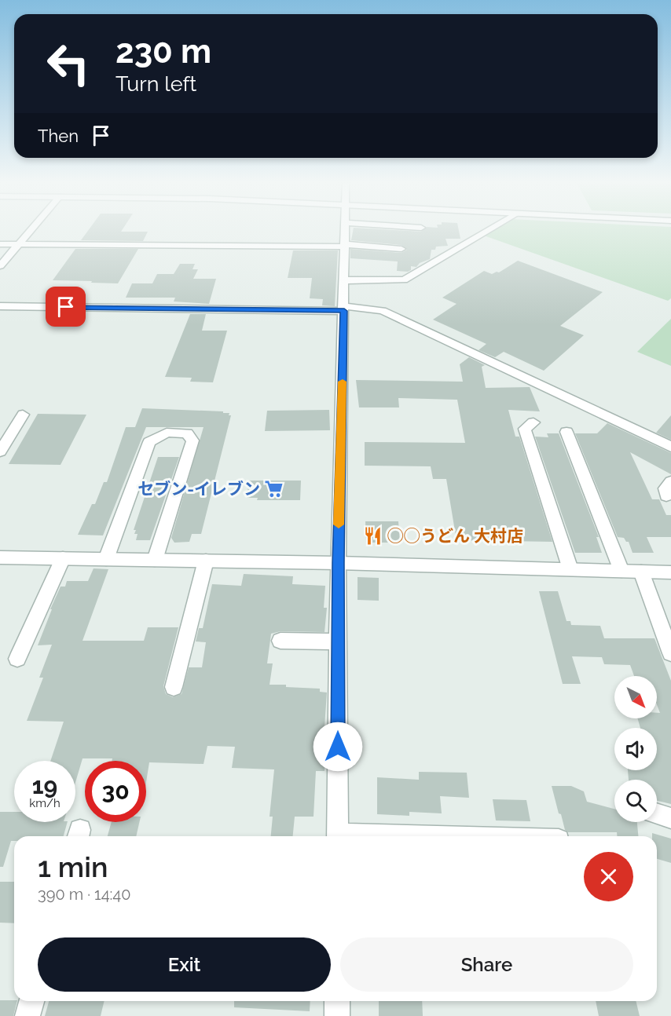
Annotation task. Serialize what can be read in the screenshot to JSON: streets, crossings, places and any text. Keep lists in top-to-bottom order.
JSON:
{
  "places": {
    "supermarket": ["セブン-イレブン"],
    "restaurant": ["◯◯うどん 大村店"]
  },
  "north": "bottom right",
  "page": {
    "turn": ["230 m", "Turn left"],
    "then": "Then",
    "speed": "19 km/h",
    "limit": "30",
    "heading": ["1 min", "390 m · 14:40"],
    "buttons": ["Exit", "Share"]
  }
}
